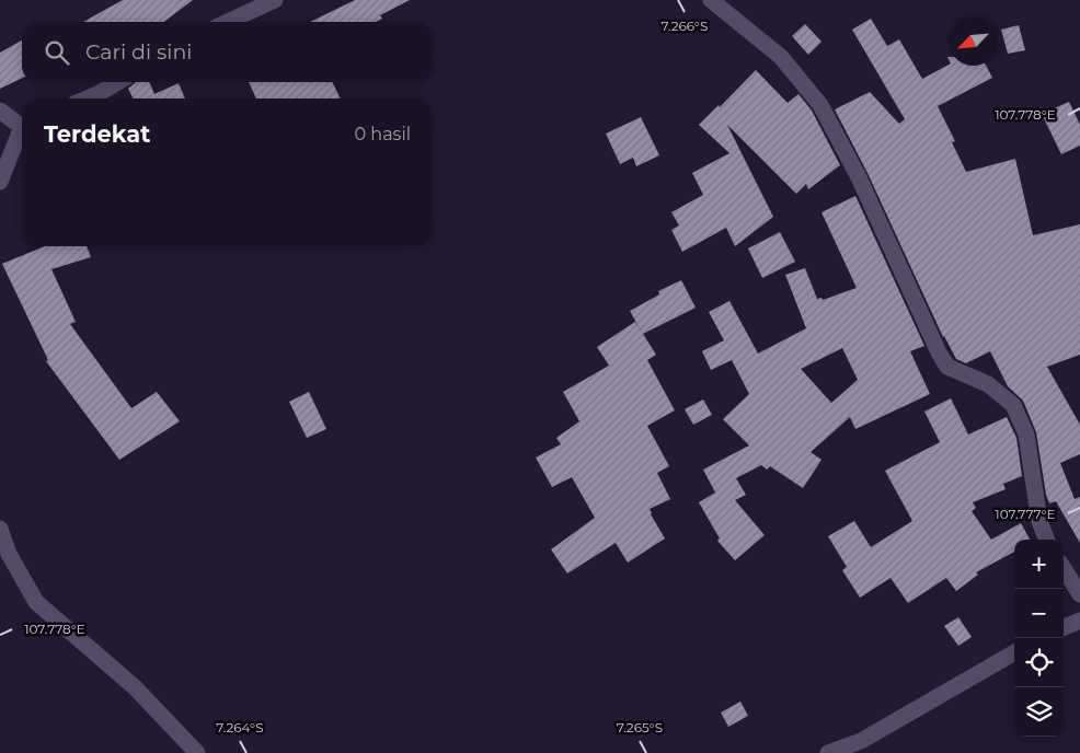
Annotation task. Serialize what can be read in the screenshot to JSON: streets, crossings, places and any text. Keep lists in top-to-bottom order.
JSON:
{
  "north": "bottom left",
  "page": {
    "search": "Cari di sini",
    "heading": ["Terdekat", "0 hasil"],
    "map_buttons": ["+", "−"]
  },
  "coordinates": [
    "7.266°S",
    "107.778°E",
    "107.777°E",
    "7.264°S",
    "7.265°S"
  ]
}
